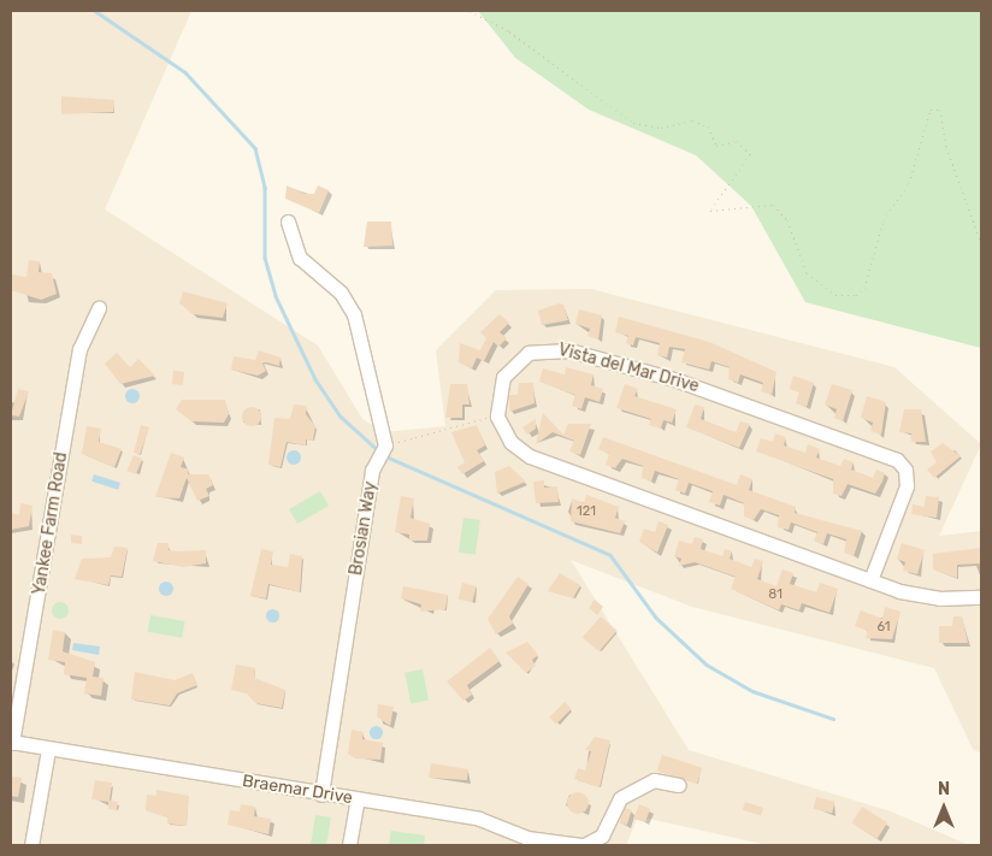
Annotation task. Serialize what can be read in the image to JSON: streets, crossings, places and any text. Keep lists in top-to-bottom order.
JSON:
{
  "streets": {
    "street": [
      "Vista del Mar Drive",
      "Yankee Farm Road",
      "Brosian Way",
      "Braemar Drive"
    ]
  },
  "crossings": [
    ["Yankee Farm Road", "Braemar Drive"],
    ["Brosian Way", "Braemar Drive"]
  ],
  "house_numbers": ["121", "81", "61"],
  "north": "top"
}
